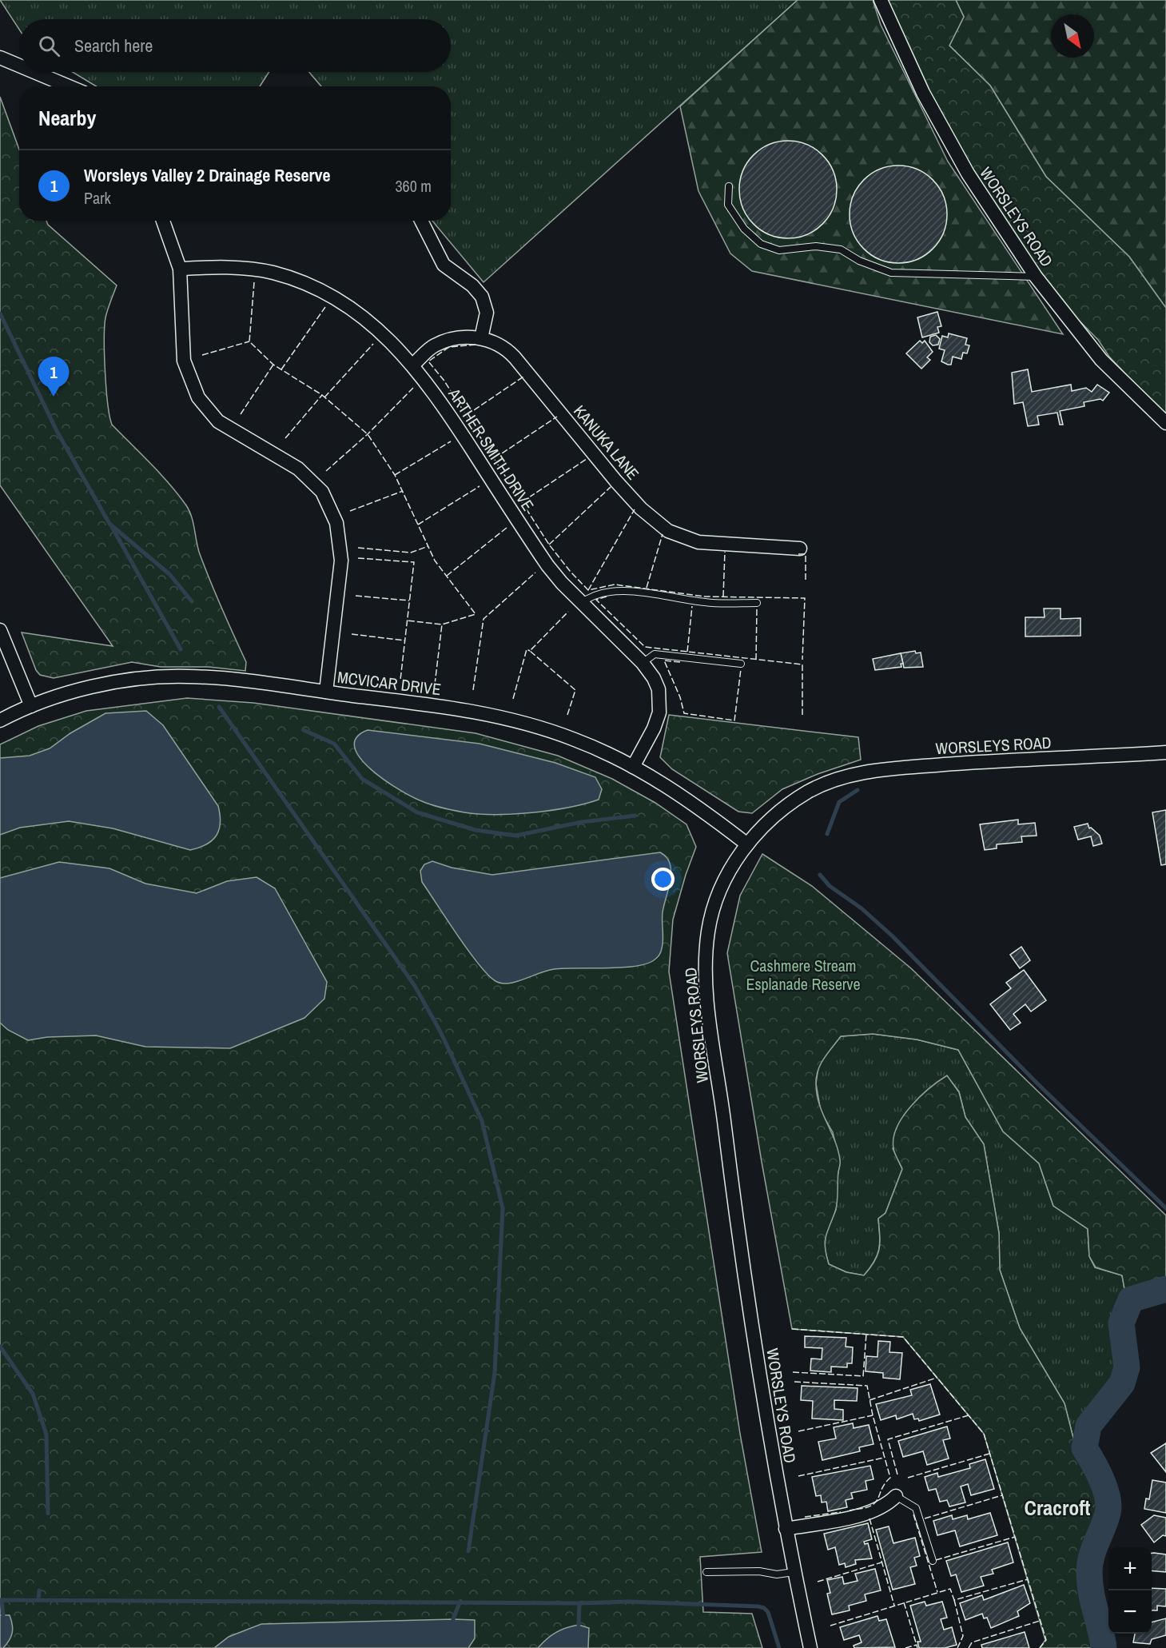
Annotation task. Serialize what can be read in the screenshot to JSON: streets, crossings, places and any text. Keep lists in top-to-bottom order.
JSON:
{
  "streets": {
    "street": [
      "WORSLEYS ROAD",
      "KANUKA LANE",
      "ARTHER SMITH DRIVE",
      "MCVICAR DRIVE"
    ]
  },
  "crossings": [
    ["WORSLEYS ROAD", "MCVICAR DRIVE"],
    ["KANUKA LANE", "ARTHER SMITH DRIVE"],
    ["ARTHER SMITH DRIVE", "MCVICAR DRIVE"]
  ],
  "districts": ["Cracroft"],
  "parks": ["Cashmere Stream Esplanade Reserve"],
  "north": "bottom right",
  "page": {
    "search": "Search here",
    "heading": "Nearby",
    "list": [
      {
        "mark": "1",
        "name": "Worsleys Valley 2 Drainage Reserve",
        "note": "Park",
        "value": "360 m"
      }
    ],
    "pins": "1",
    "map_buttons": ["+", "−"]
  }
}
